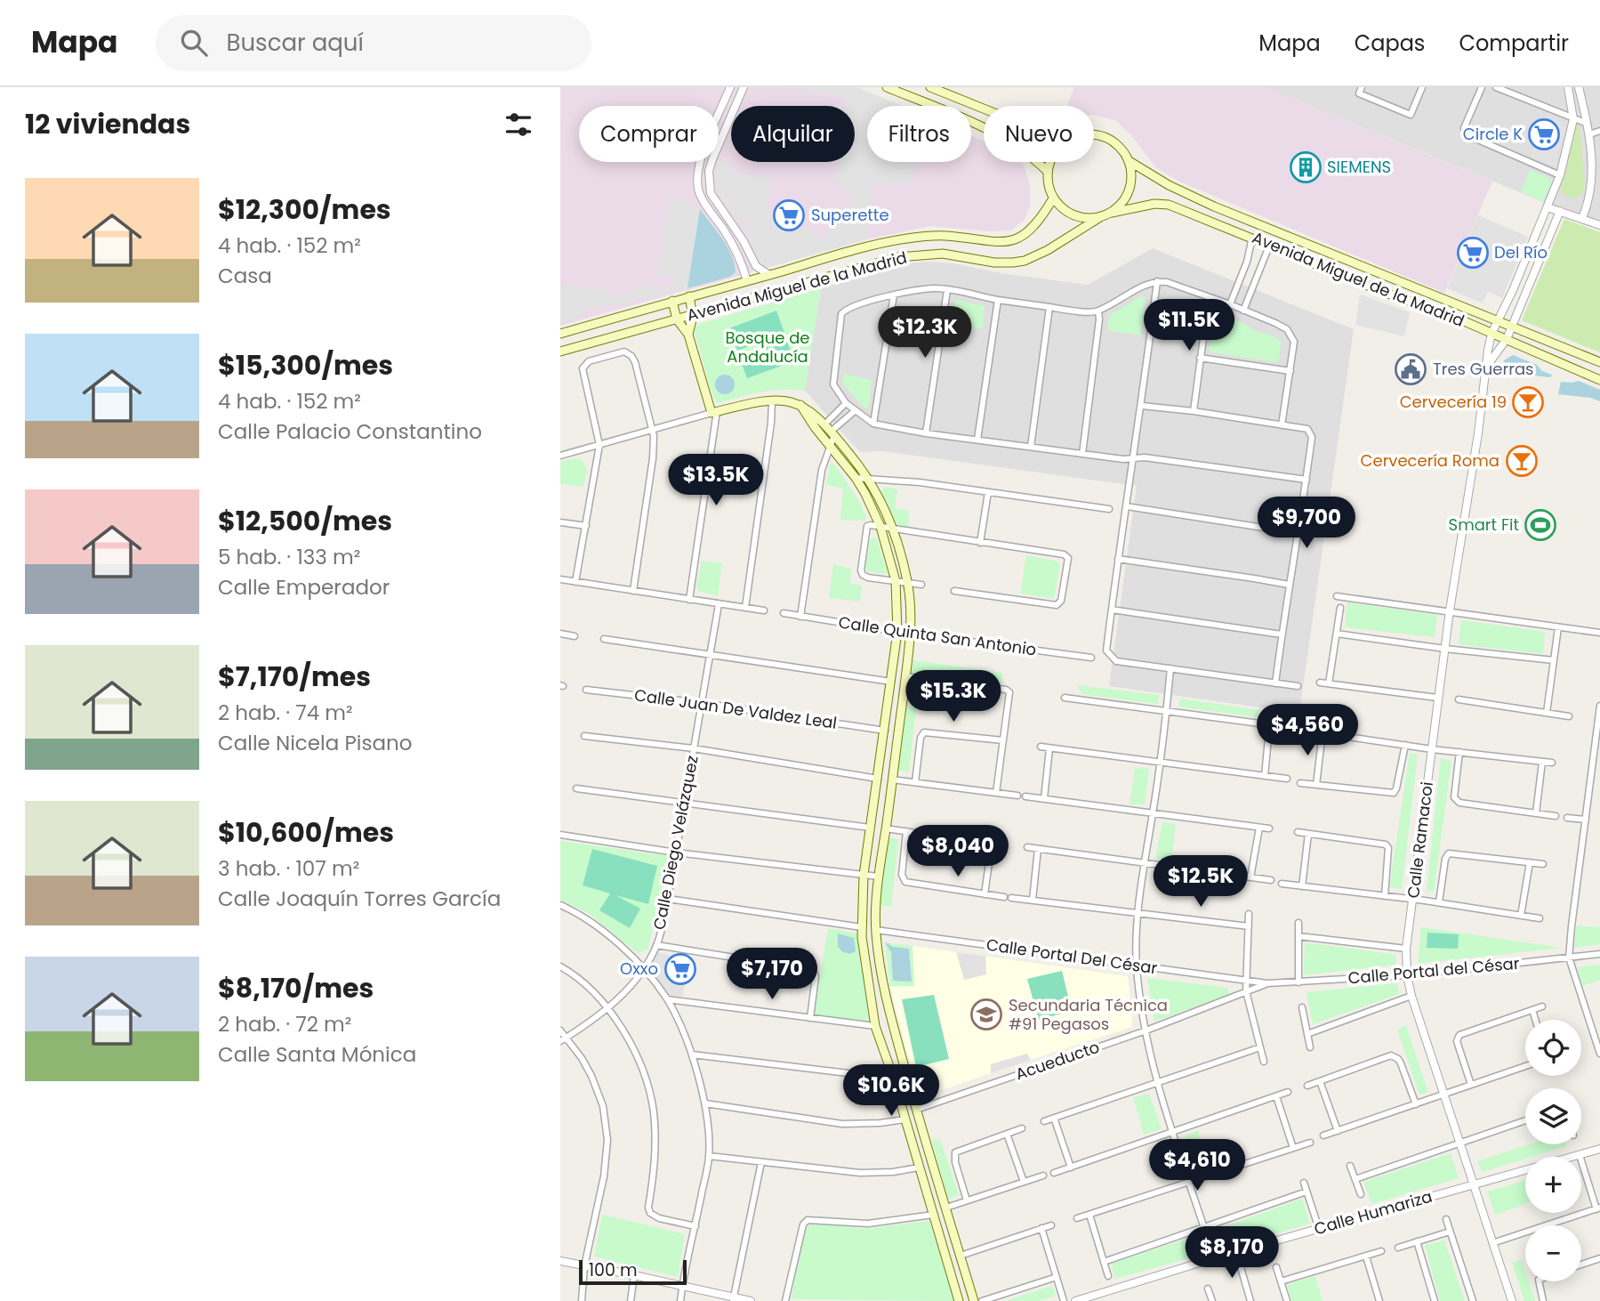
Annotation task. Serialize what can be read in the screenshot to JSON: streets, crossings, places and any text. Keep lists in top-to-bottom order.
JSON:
{
  "streets": {
    "main road": ["Avenida Miguel de la Madrid"],
    "street": [
      "Calle Quinta San Antonio",
      "Calle Juan De Valdez Leal",
      "Calle Ramacoi",
      "Calle Diego Velázquez",
      "Calle Portal Del César",
      "Calle Portal del César",
      "Acueducto",
      "Calle Humariza"
    ]
  },
  "crossings": [
    ["Avenida Miguel de la Madrid", "Calle Ramacoi"],
    ["Calle Juan De Valdez Leal", "Calle Diego Velázquez"],
    ["Calle Ramacoi", "Calle Portal del César"],
    ["Calle Ramacoi", "Calle Humariza"],
    ["Calle Portal Del César", "Calle Portal del César"],
    ["Calle Portal Del César", "Acueducto"],
    ["Calle Portal del César", "Acueducto"]
  ],
  "parks": ["Bosque de Andalucía"],
  "places": {
    "supermarket": [
      "Circle K",
      "Superette",
      "Del Río",
      "Oxxo"
    ],
    "building": ["SIEMENS"],
    "public building": ["Tres Guerras"],
    "bar": ["Cervecería 19", "Cervecería Roma"],
    "sports": ["Smart Fit"],
    "school or university": ["Secundaria Técnica #91 Pegasos"]
  },
  "scale_bar": "100 m",
  "page": {
    "header": "Mapa",
    "search": "Buscar aquí",
    "nav": ["Mapa", "Capas", "Compartir"],
    "heading": "12 viviendas",
    "chip": [
      "Comprar",
      "Alquilar",
      "Filtros",
      "Nuevo"
    ],
    "list": [
      {
        "name": "$12,300/mes",
        "note": "4 hab. · 152 m² · Casa"
      },
      {
        "name": "$15,300/mes",
        "note": "4 hab. · 152 m² · Calle Palacio Constantino"
      },
      {
        "name": "$12,500/mes",
        "note": "5 hab. · 133 m² · Calle Emperador"
      },
      {
        "name": "$7,170/mes",
        "note": "2 hab. · 74 m² · Calle Nicela Pisano"
      },
      {
        "name": "$10,600/mes",
        "note": "3 hab. · 107 m² · Calle Joaquín Torres García"
      },
      {
        "name": "$8,170/mes",
        "note": "2 hab. · 72 m² · Calle Santa Mónica"
      }
    ],
    "price": [
      "$11.5K",
      "$12.3K",
      "$13.5K",
      "$9,700",
      "$15.3K",
      "$4,560",
      "$8,040",
      "$12.5K",
      "$7,170",
      "$10.6K",
      "$4,610",
      "$8,170"
    ],
    "map_buttons": ["+", "−"],
    "scale": "100 m"
  }
}
